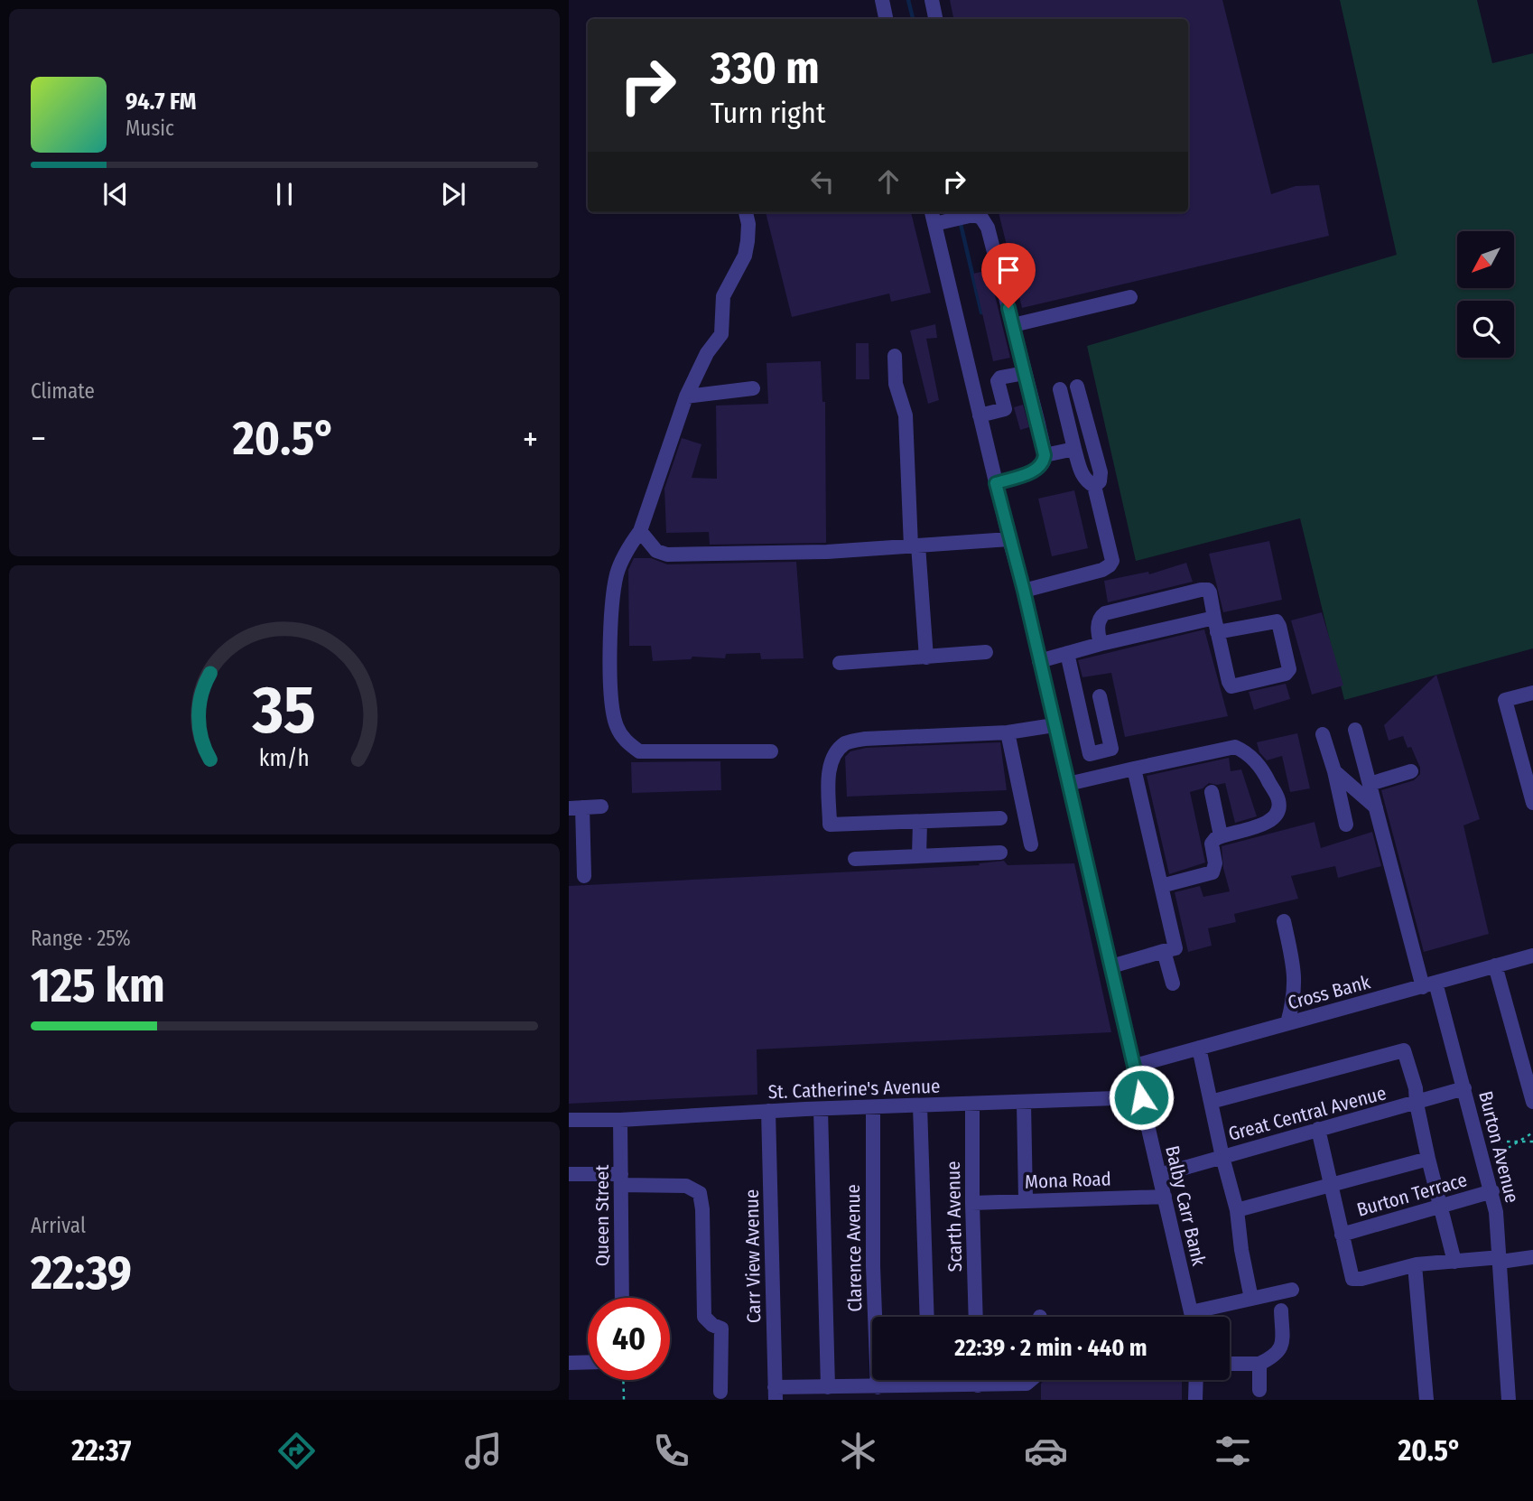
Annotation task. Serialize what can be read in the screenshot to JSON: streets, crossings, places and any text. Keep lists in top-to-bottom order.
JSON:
{
  "streets": {
    "street": [
      "Cross Bank",
      "St. Catherine's Avenue",
      "Great Central Avenue",
      "Burton Avenue",
      "Mona Road",
      "Burton Terrace",
      "Balby Carr Bank",
      "Queen Street",
      "Scarth Avenue",
      "Clarence Avenue",
      "Carr View Avenue"
    ]
  },
  "crossings": [
    ["Cross Bank", "Burton Avenue"],
    ["Cross Bank", "Balby Carr Bank"],
    ["St. Catherine's Avenue", "Balby Carr Bank"],
    ["St. Catherine's Avenue", "Queen Street"],
    ["St. Catherine's Avenue", "Scarth Avenue"],
    ["St. Catherine's Avenue", "Clarence Avenue"],
    ["St. Catherine's Avenue", "Carr View Avenue"],
    ["Great Central Avenue", "Burton Avenue"],
    ["Great Central Avenue", "Balby Carr Bank"],
    ["Burton Avenue", "Burton Terrace"],
    ["Mona Road", "Balby Carr Bank"],
    ["Mona Road", "Scarth Avenue"]
  ],
  "north": "bottom left",
  "page": {
    "turn": ["330 m", "Turn right"],
    "song": ["94.7 FM", "Music"],
    "tile": [
      "Climate",
      ["Range · 25%", "125 km"],
      ["Arrival", "22:39"]
    ],
    "heat": ["−", "20.5°", "+"],
    "limit": "40",
    "trip": "22:39 · 2 min · 440 m",
    "tabs": ["22:37", "20.5°"],
    "gauge": ["35", "km/h"]
  }
}
